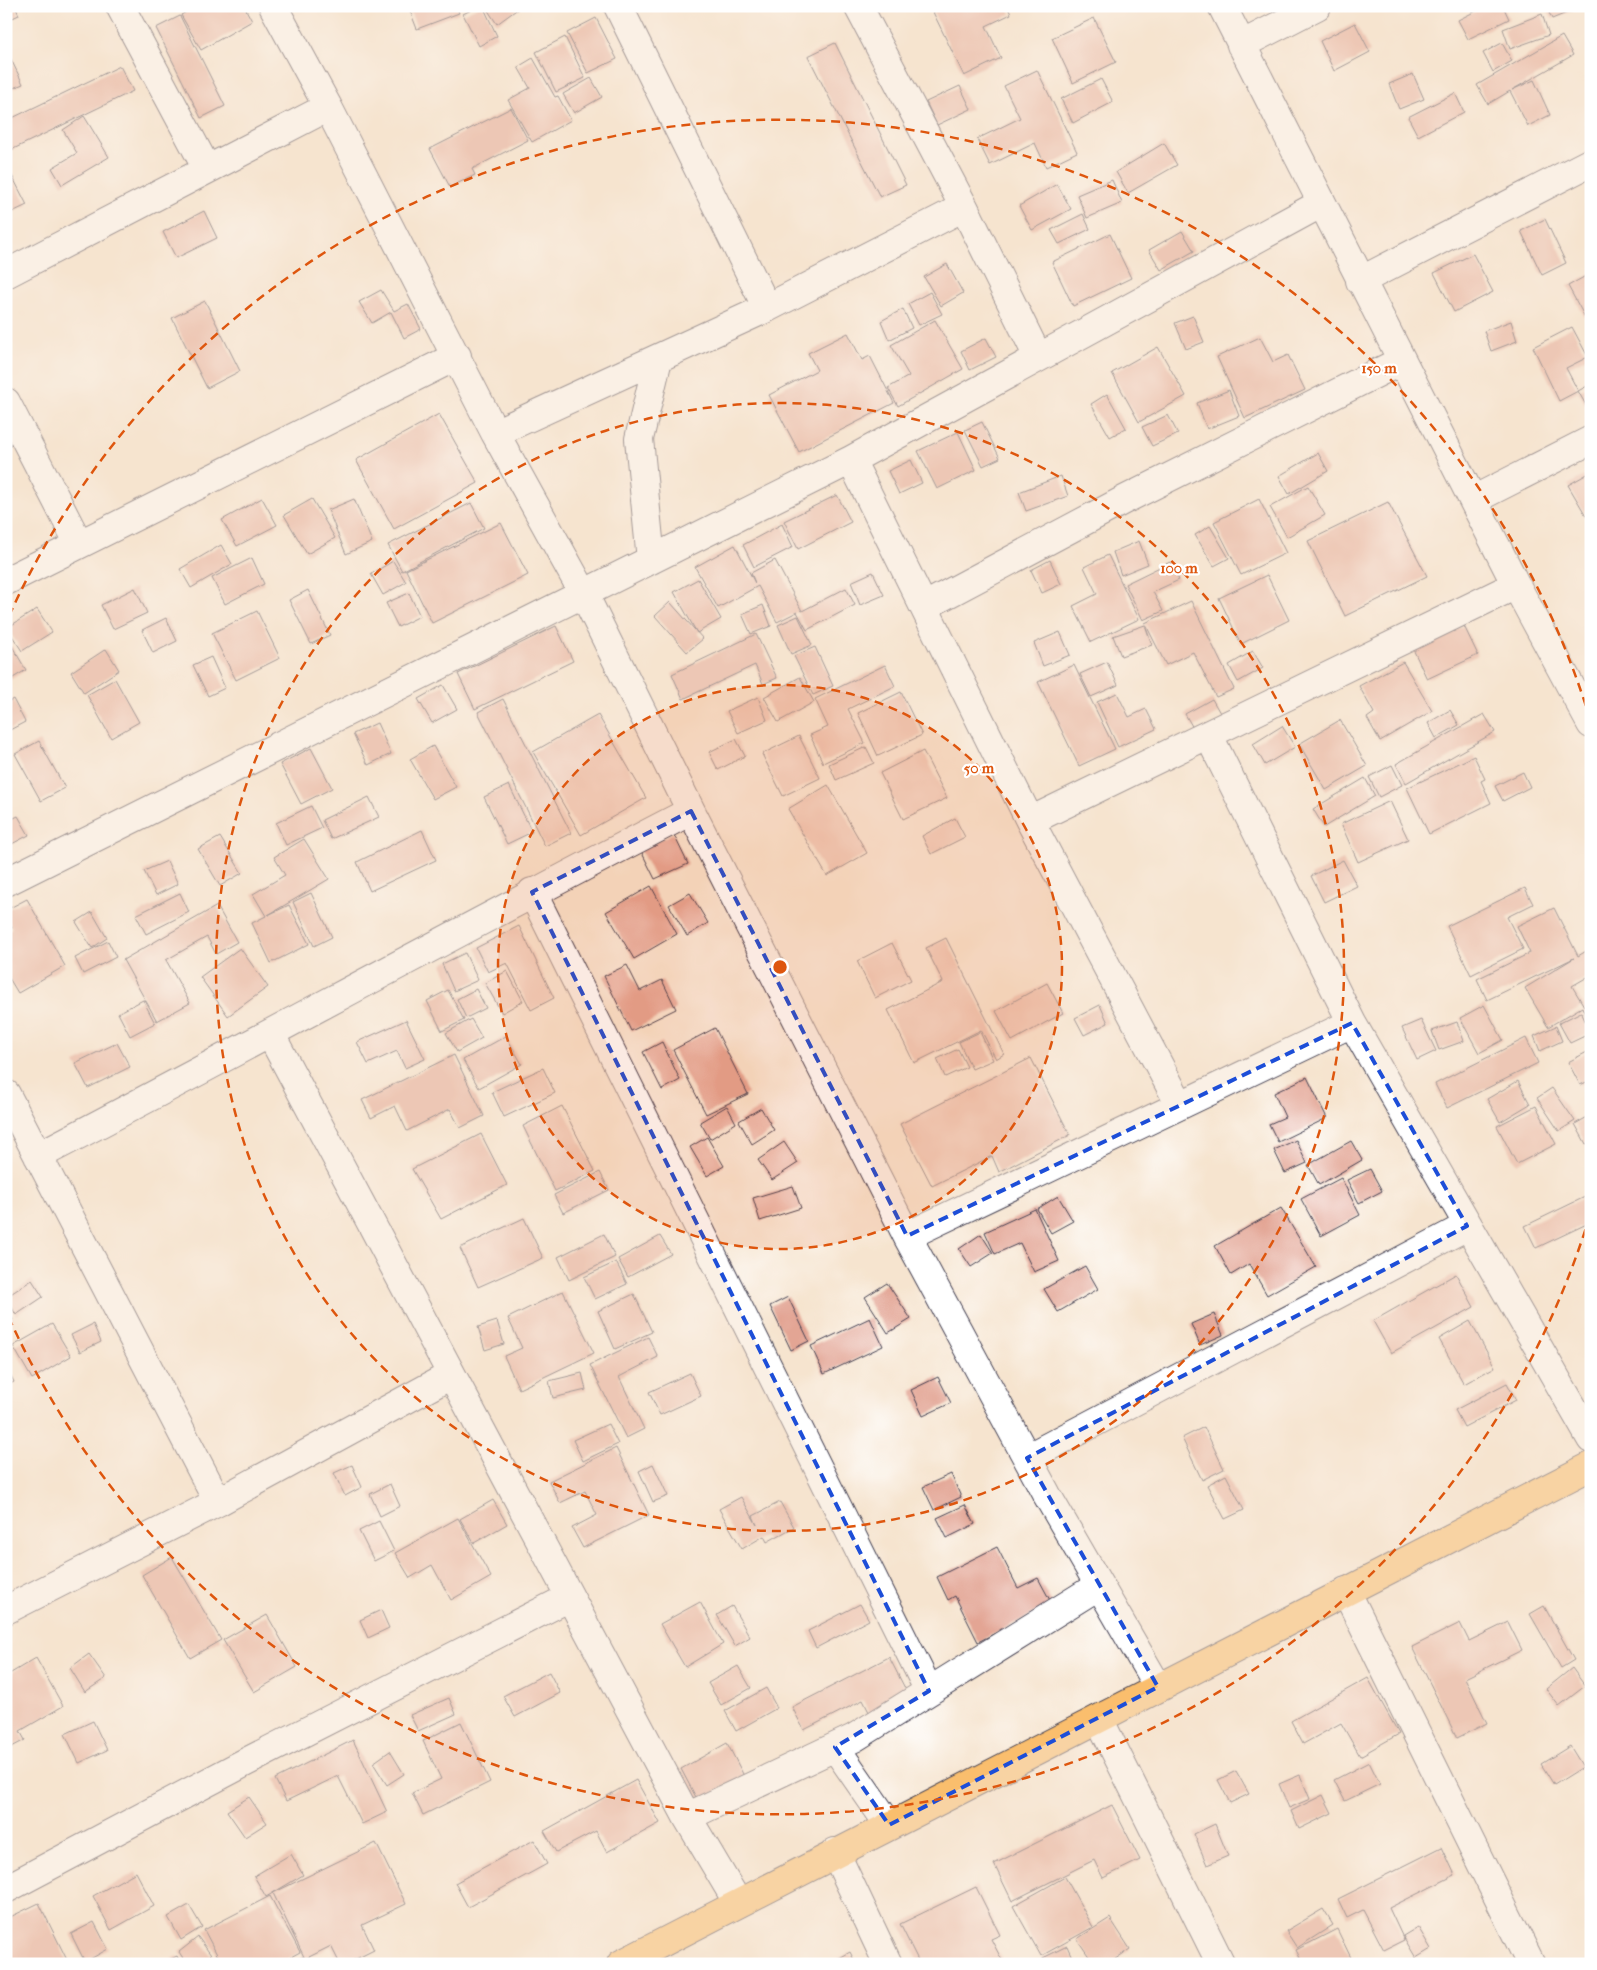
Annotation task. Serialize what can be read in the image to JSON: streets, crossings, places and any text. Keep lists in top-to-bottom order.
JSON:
{
  "rings": ["150 m", "100 m", "50 m"]
}
